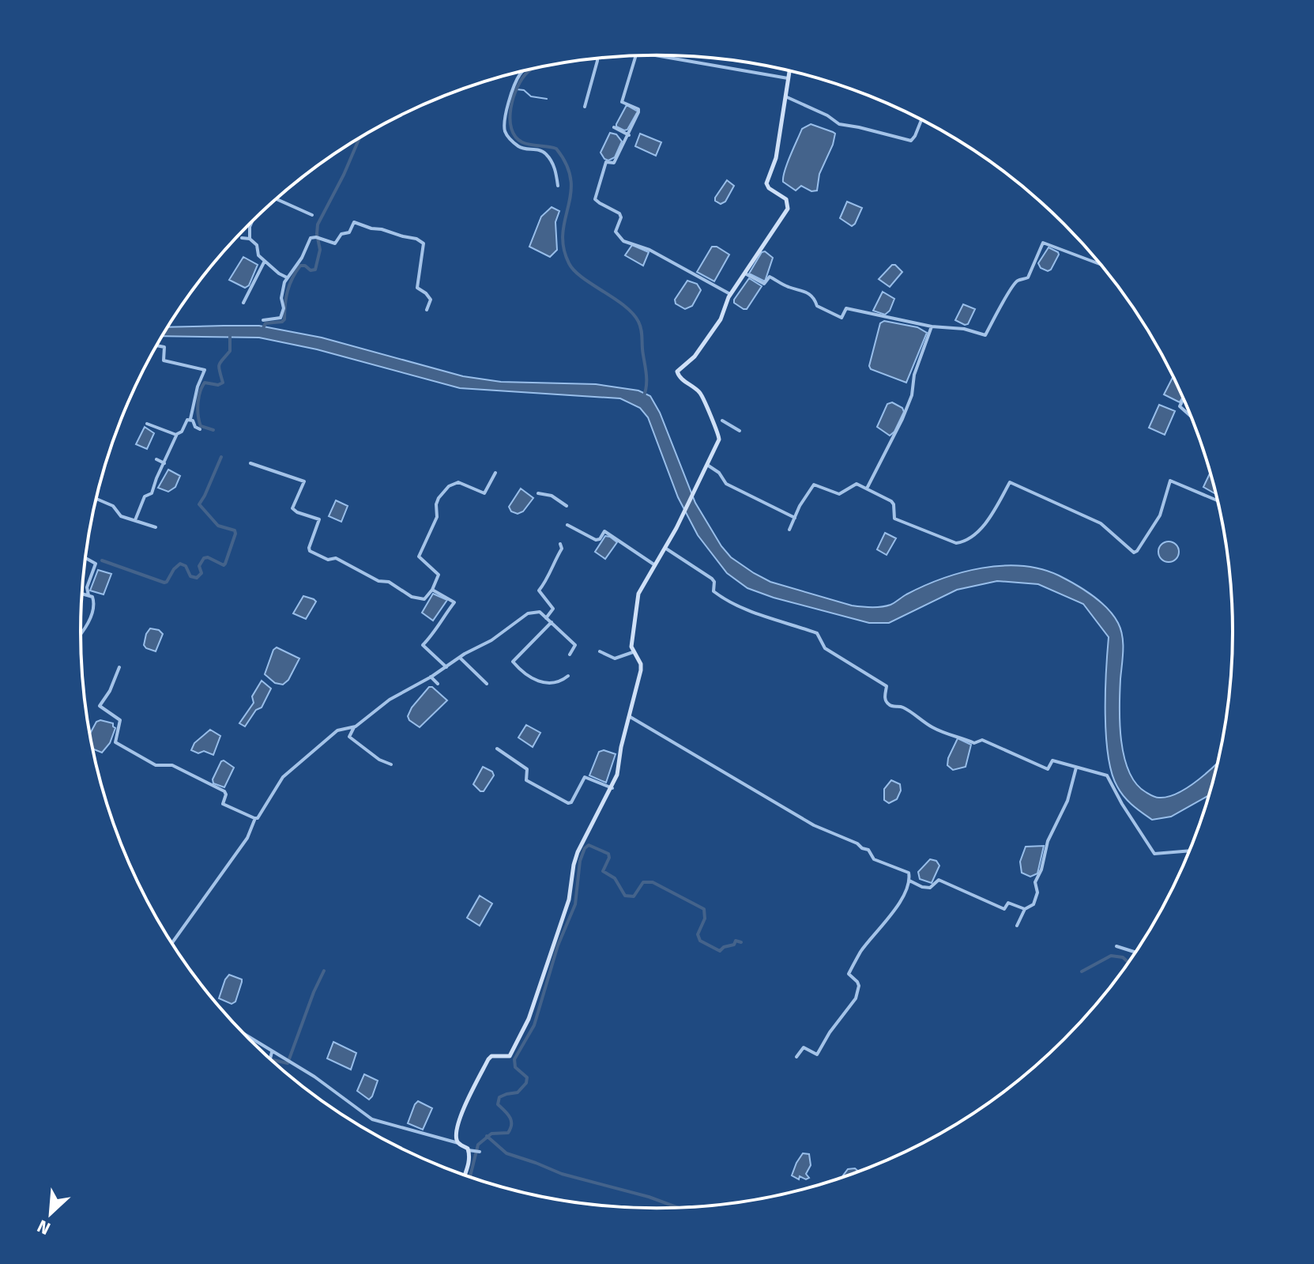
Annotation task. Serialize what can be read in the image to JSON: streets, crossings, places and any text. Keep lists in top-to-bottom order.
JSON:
{
  "north": "bottom left"
}
